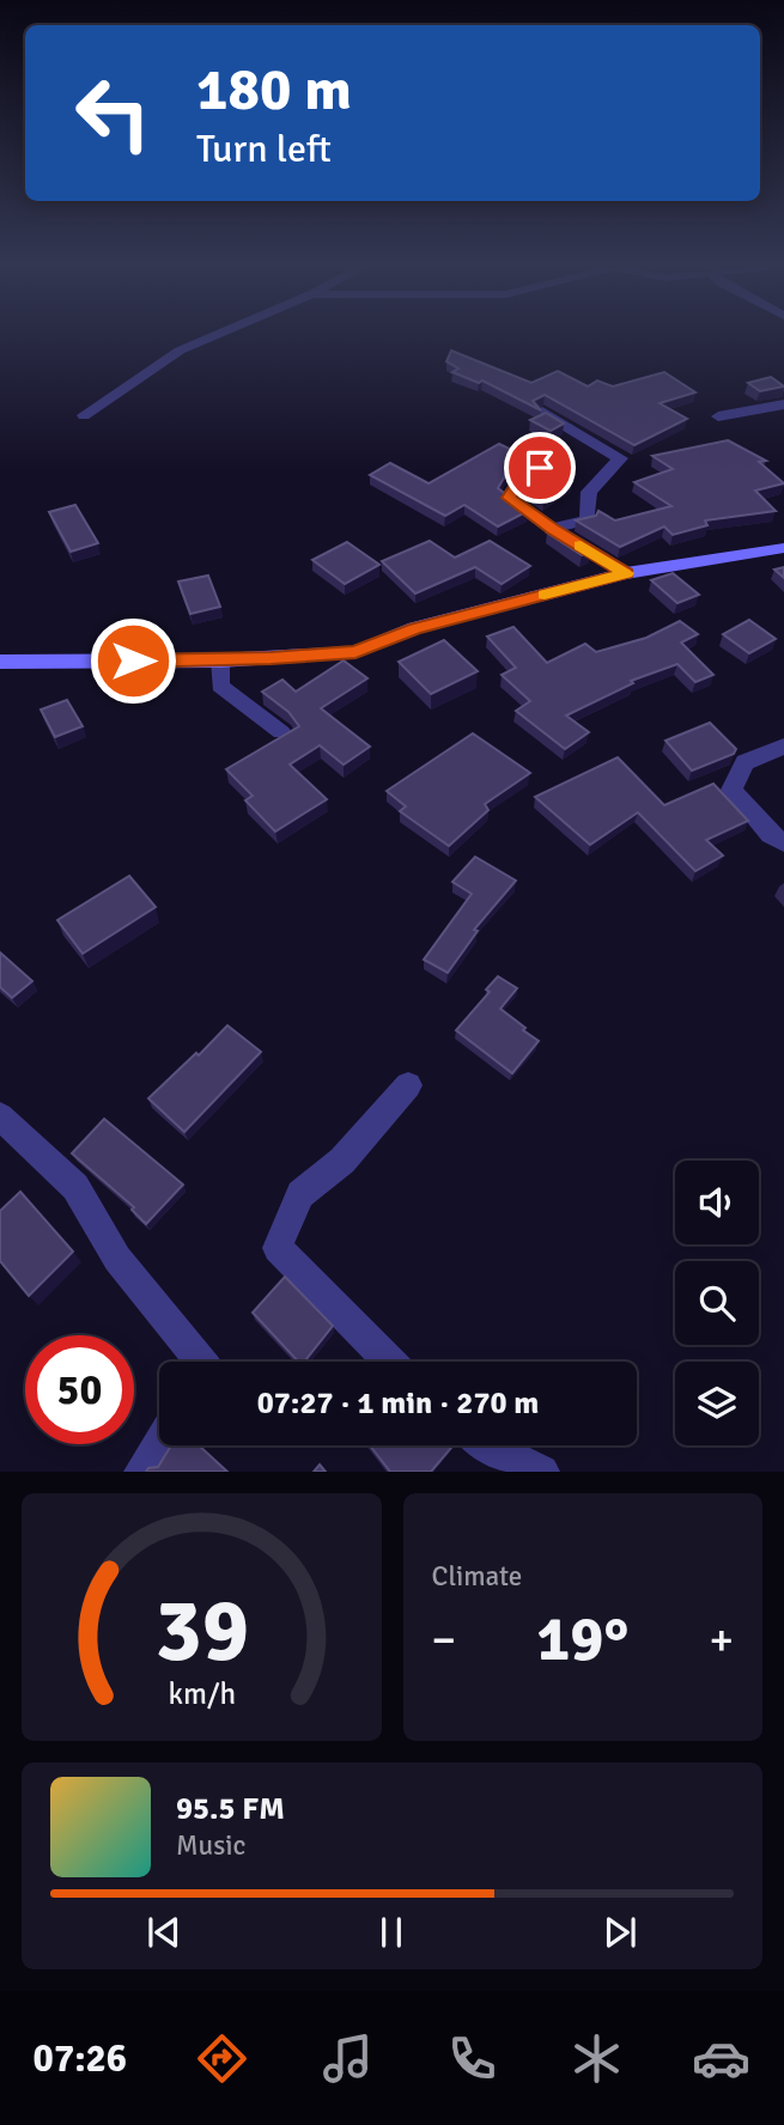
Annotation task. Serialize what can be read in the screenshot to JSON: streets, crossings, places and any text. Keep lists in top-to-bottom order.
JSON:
{
  "page": {
    "turn": ["180 m", "Turn left"],
    "limit": "50",
    "trip": "07:27 · 1 min · 270 m",
    "tile": "Climate",
    "heat": ["−", "19°", "+"],
    "song": ["95.5 FM", "Music"],
    "tabs": "07:26",
    "gauge": ["39", "km/h"]
  }
}
